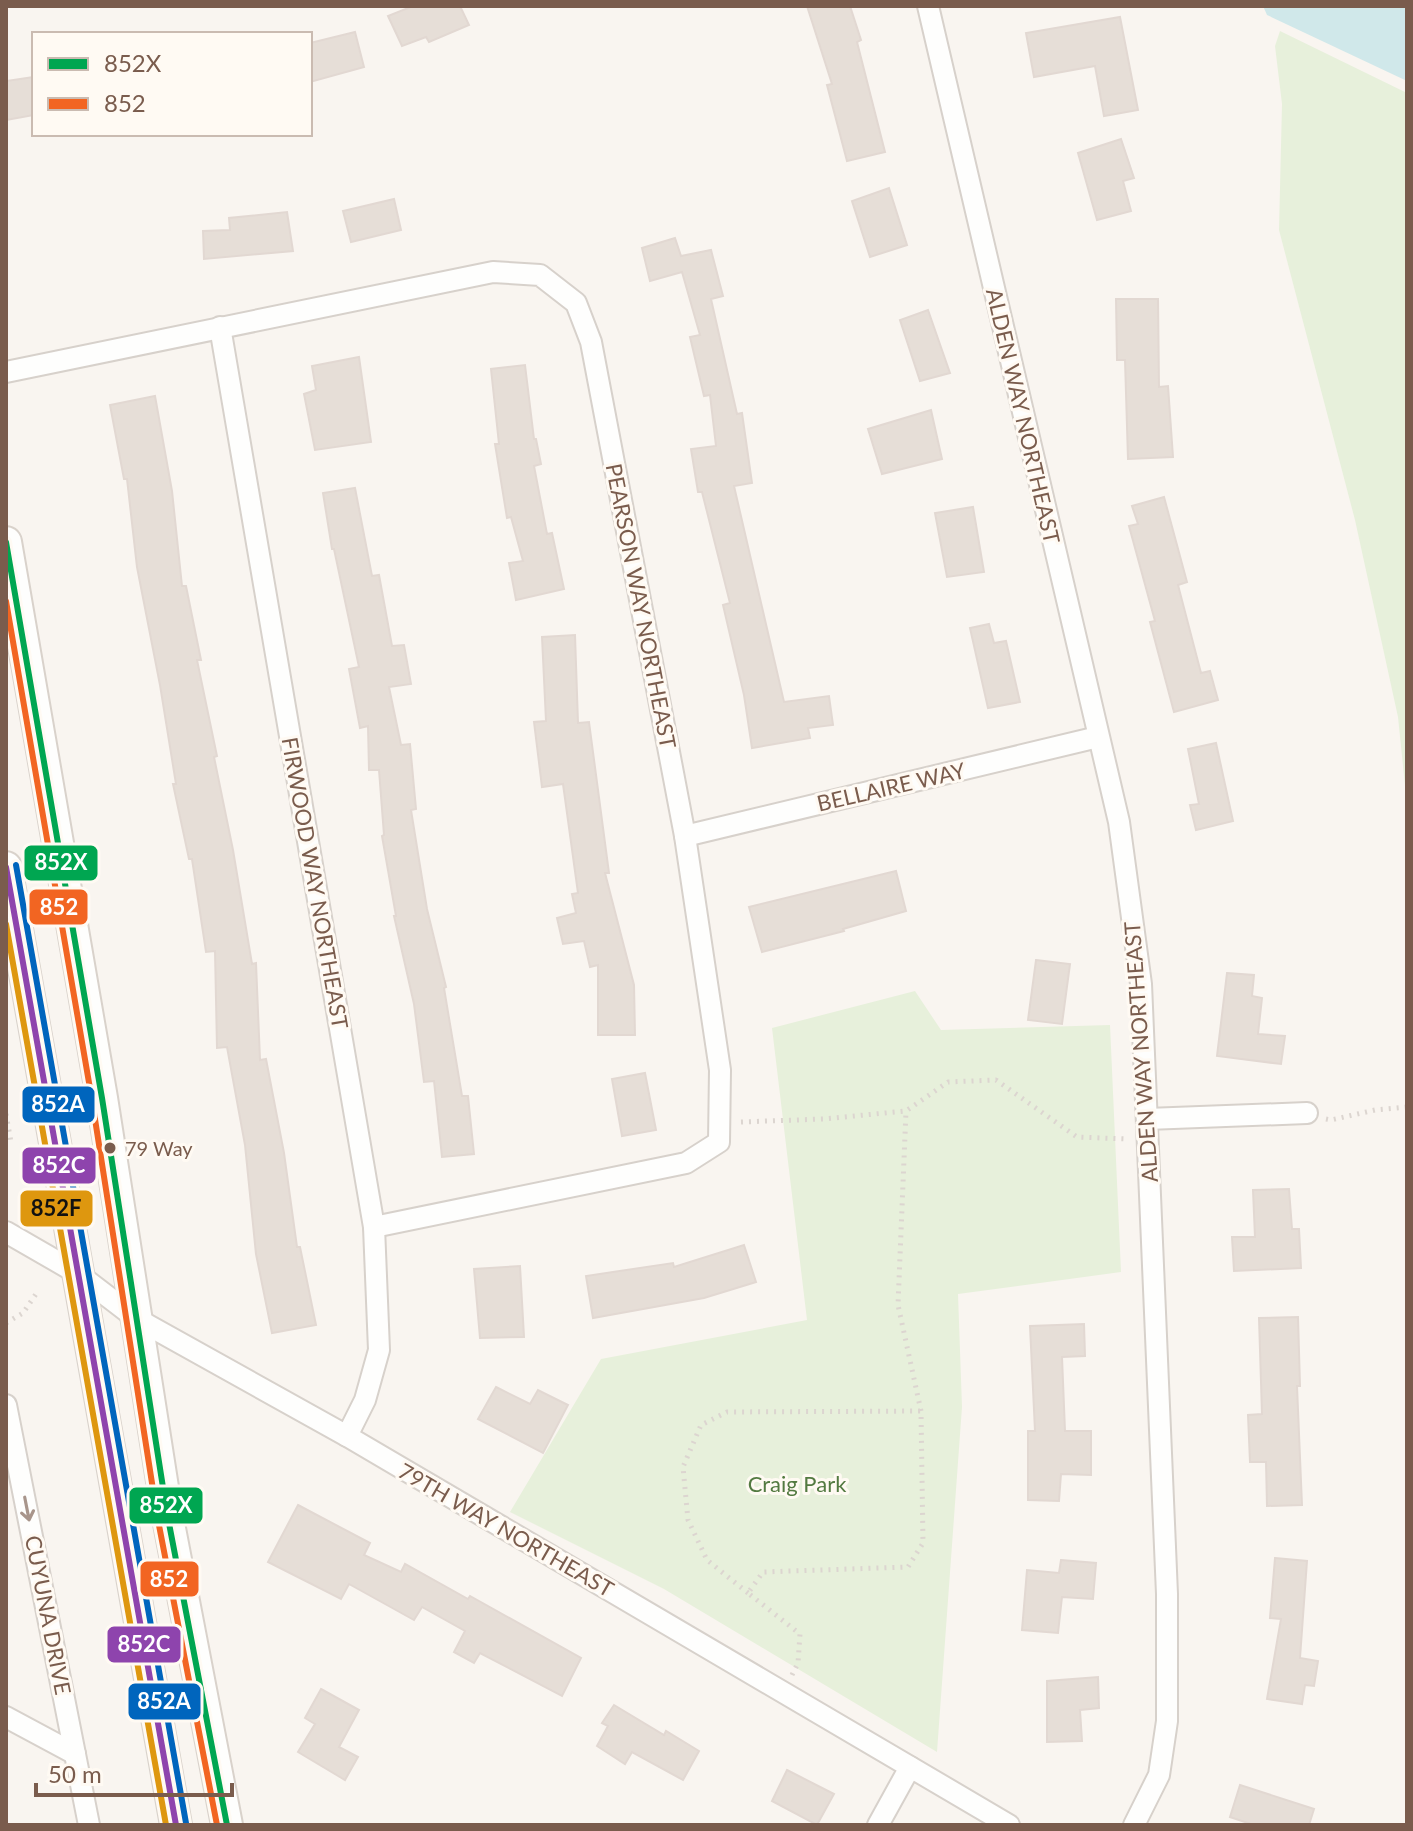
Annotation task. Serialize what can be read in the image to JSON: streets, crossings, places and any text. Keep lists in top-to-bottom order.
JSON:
{
  "streets": {
    "street": [
      "ALDEN WAY NORTHEAST",
      "PEARSON WAY NORTHEAST",
      "BELLAIRE WAY",
      "FIRWOOD WAY NORTHEAST",
      "79TH WAY NORTHEAST",
      "CUYUNA DRIVE"
    ]
  },
  "crossings": [
    ["ALDEN WAY NORTHEAST", "BELLAIRE WAY"],
    ["PEARSON WAY NORTHEAST", "BELLAIRE WAY"],
    ["PEARSON WAY NORTHEAST", "FIRWOOD WAY NORTHEAST"],
    ["FIRWOOD WAY NORTHEAST", "79TH WAY NORTHEAST"]
  ],
  "one_way": ["CUYUNA DRIVE"],
  "parks": ["Craig Park"],
  "places": ["79 Way"],
  "lines": [
    "transit line 852X",
    "transit line 852",
    "transit line 852A",
    "transit line 852C",
    "transit line 852F"
  ],
  "legend": ["852X", "852"],
  "scale_bar": "50 m"
}
